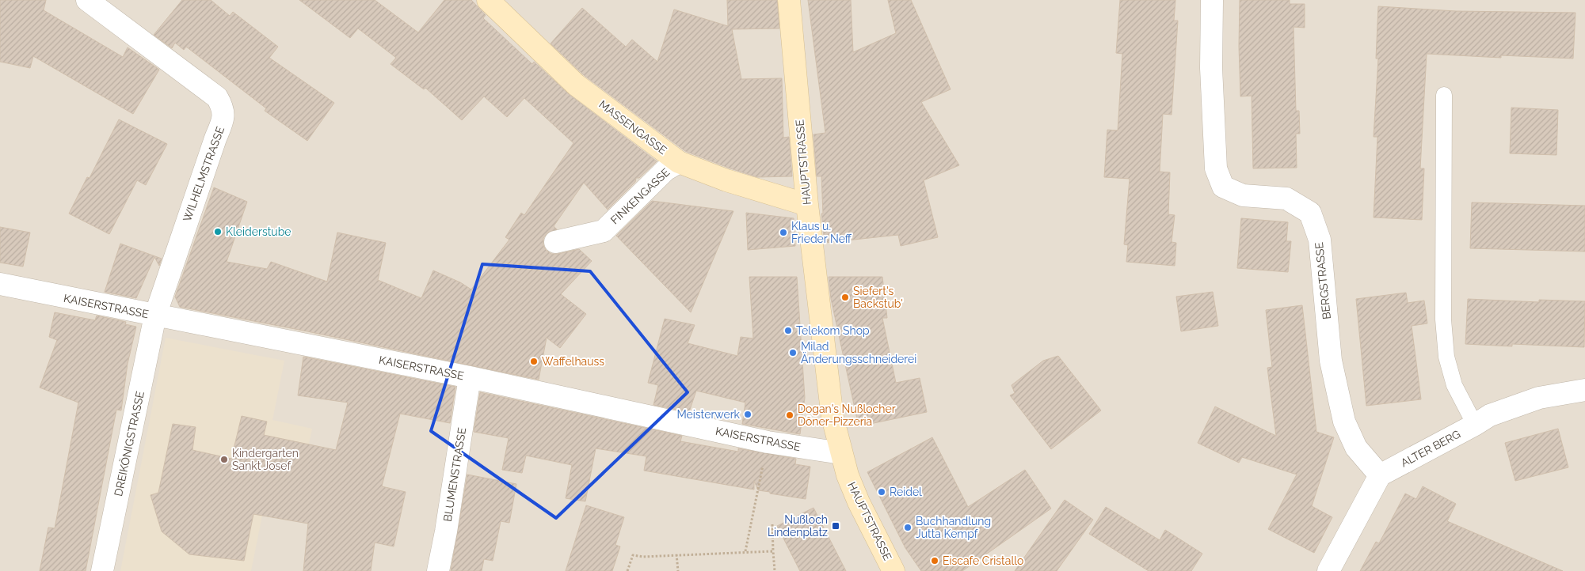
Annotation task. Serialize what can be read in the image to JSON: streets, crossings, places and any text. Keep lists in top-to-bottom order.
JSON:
{
  "streets": {
    "main road": ["MASSENGASSE", "HAUPTSTRASSE"],
    "street": [
      "WILHELMSTRASSE",
      "FINKENGASSE",
      "BERGSTRASSE",
      "KAISERSTRASSE",
      "DREIKÖNIGSTRASSE",
      "ALTER BERG",
      "BLUMENSTRASSE"
    ]
  },
  "crossings": [
    ["MASSENGASSE", "HAUPTSTRASSE"],
    ["MASSENGASSE", "FINKENGASSE"],
    ["HAUPTSTRASSE", "KAISERSTRASSE"],
    ["WILHELMSTRASSE", "KAISERSTRASSE"],
    ["WILHELMSTRASSE", "DREIKÖNIGSTRASSE"],
    ["BERGSTRASSE", "ALTER BERG"],
    ["KAISERSTRASSE", "DREIKÖNIGSTRASSE"],
    ["KAISERSTRASSE", "BLUMENSTRASSE"]
  ],
  "places": {
    "other": [
      "Kleiderstube",
      "Klaus u. Frieder Neff",
      "Siefert's Backstub'",
      "Telekom Shop",
      "Milad Änderungsschneiderei",
      "Waffelhauss",
      "Meisterwerk",
      "Dogan's Nußlocher Döner-Pizzeria",
      "Kindergarten Sankt Josef",
      "Reidel",
      "Buchhandlung Jutta Kempf",
      "Eiscafe Cristallo"
    ],
    "transit": ["Nußloch Lindenplatz"]
  }
}
